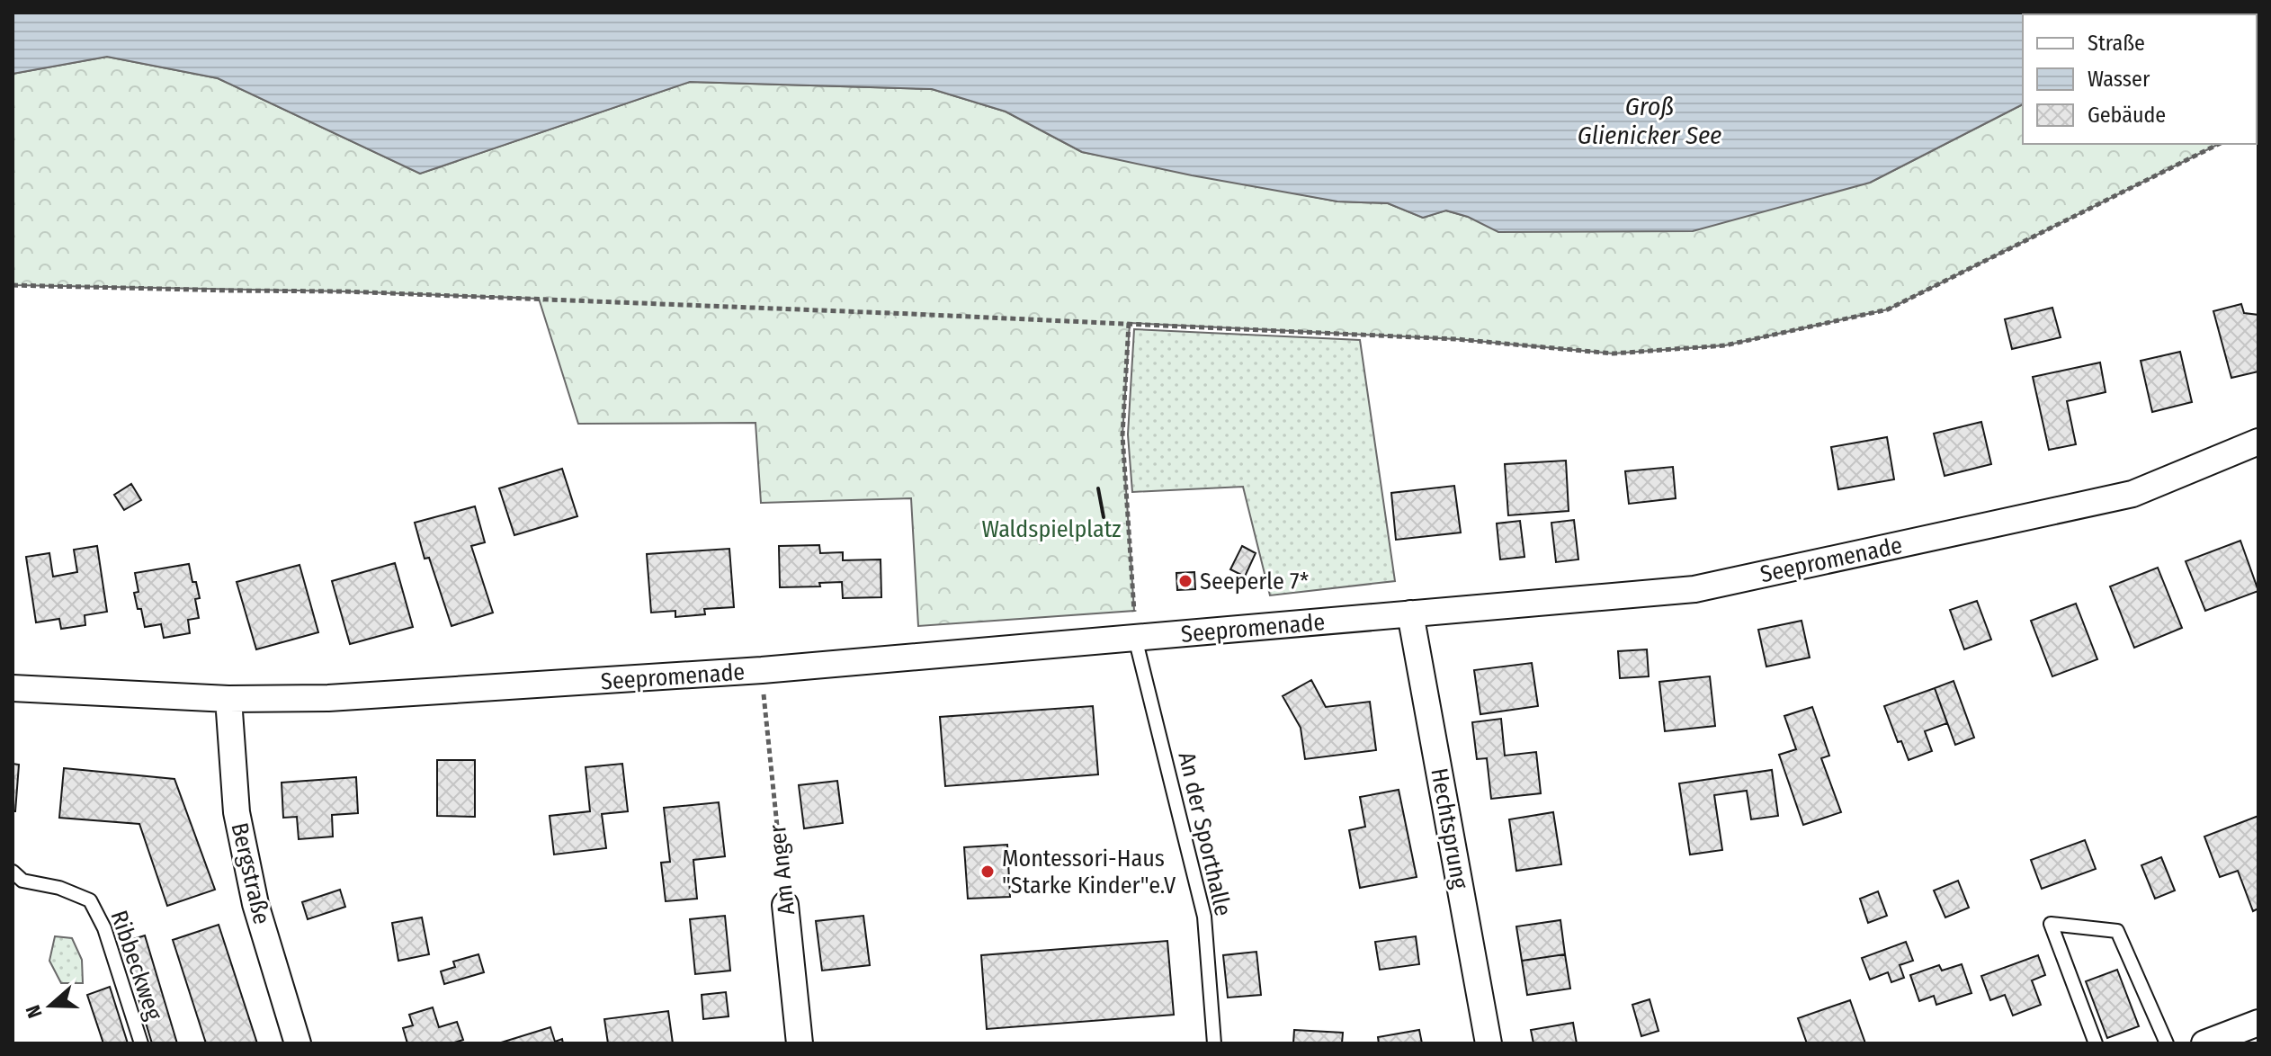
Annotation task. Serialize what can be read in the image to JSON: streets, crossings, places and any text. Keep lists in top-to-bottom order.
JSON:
{
  "streets": {
    "street": [
      "Seepromenade",
      "Hechtsprung",
      "Am Anger",
      "Bergstraße"
    ],
    "lane": ["An der Sporthalle", "Ribbeckweg"]
  },
  "crossings": [
    ["Seepromenade", "Hechtsprung"],
    ["Seepromenade", "An der Sporthalle"],
    ["Seepromenade", "Bergstraße"]
  ],
  "water": ["Groß Glienicker See"],
  "parks": ["Waldspielplatz"],
  "places": ["Seeperle 7*", "Montessori-Haus \"Starke Kinder\"e.V"],
  "legend": ["Straße", "Wasser", "Gebäude"],
  "north": "left"
}
